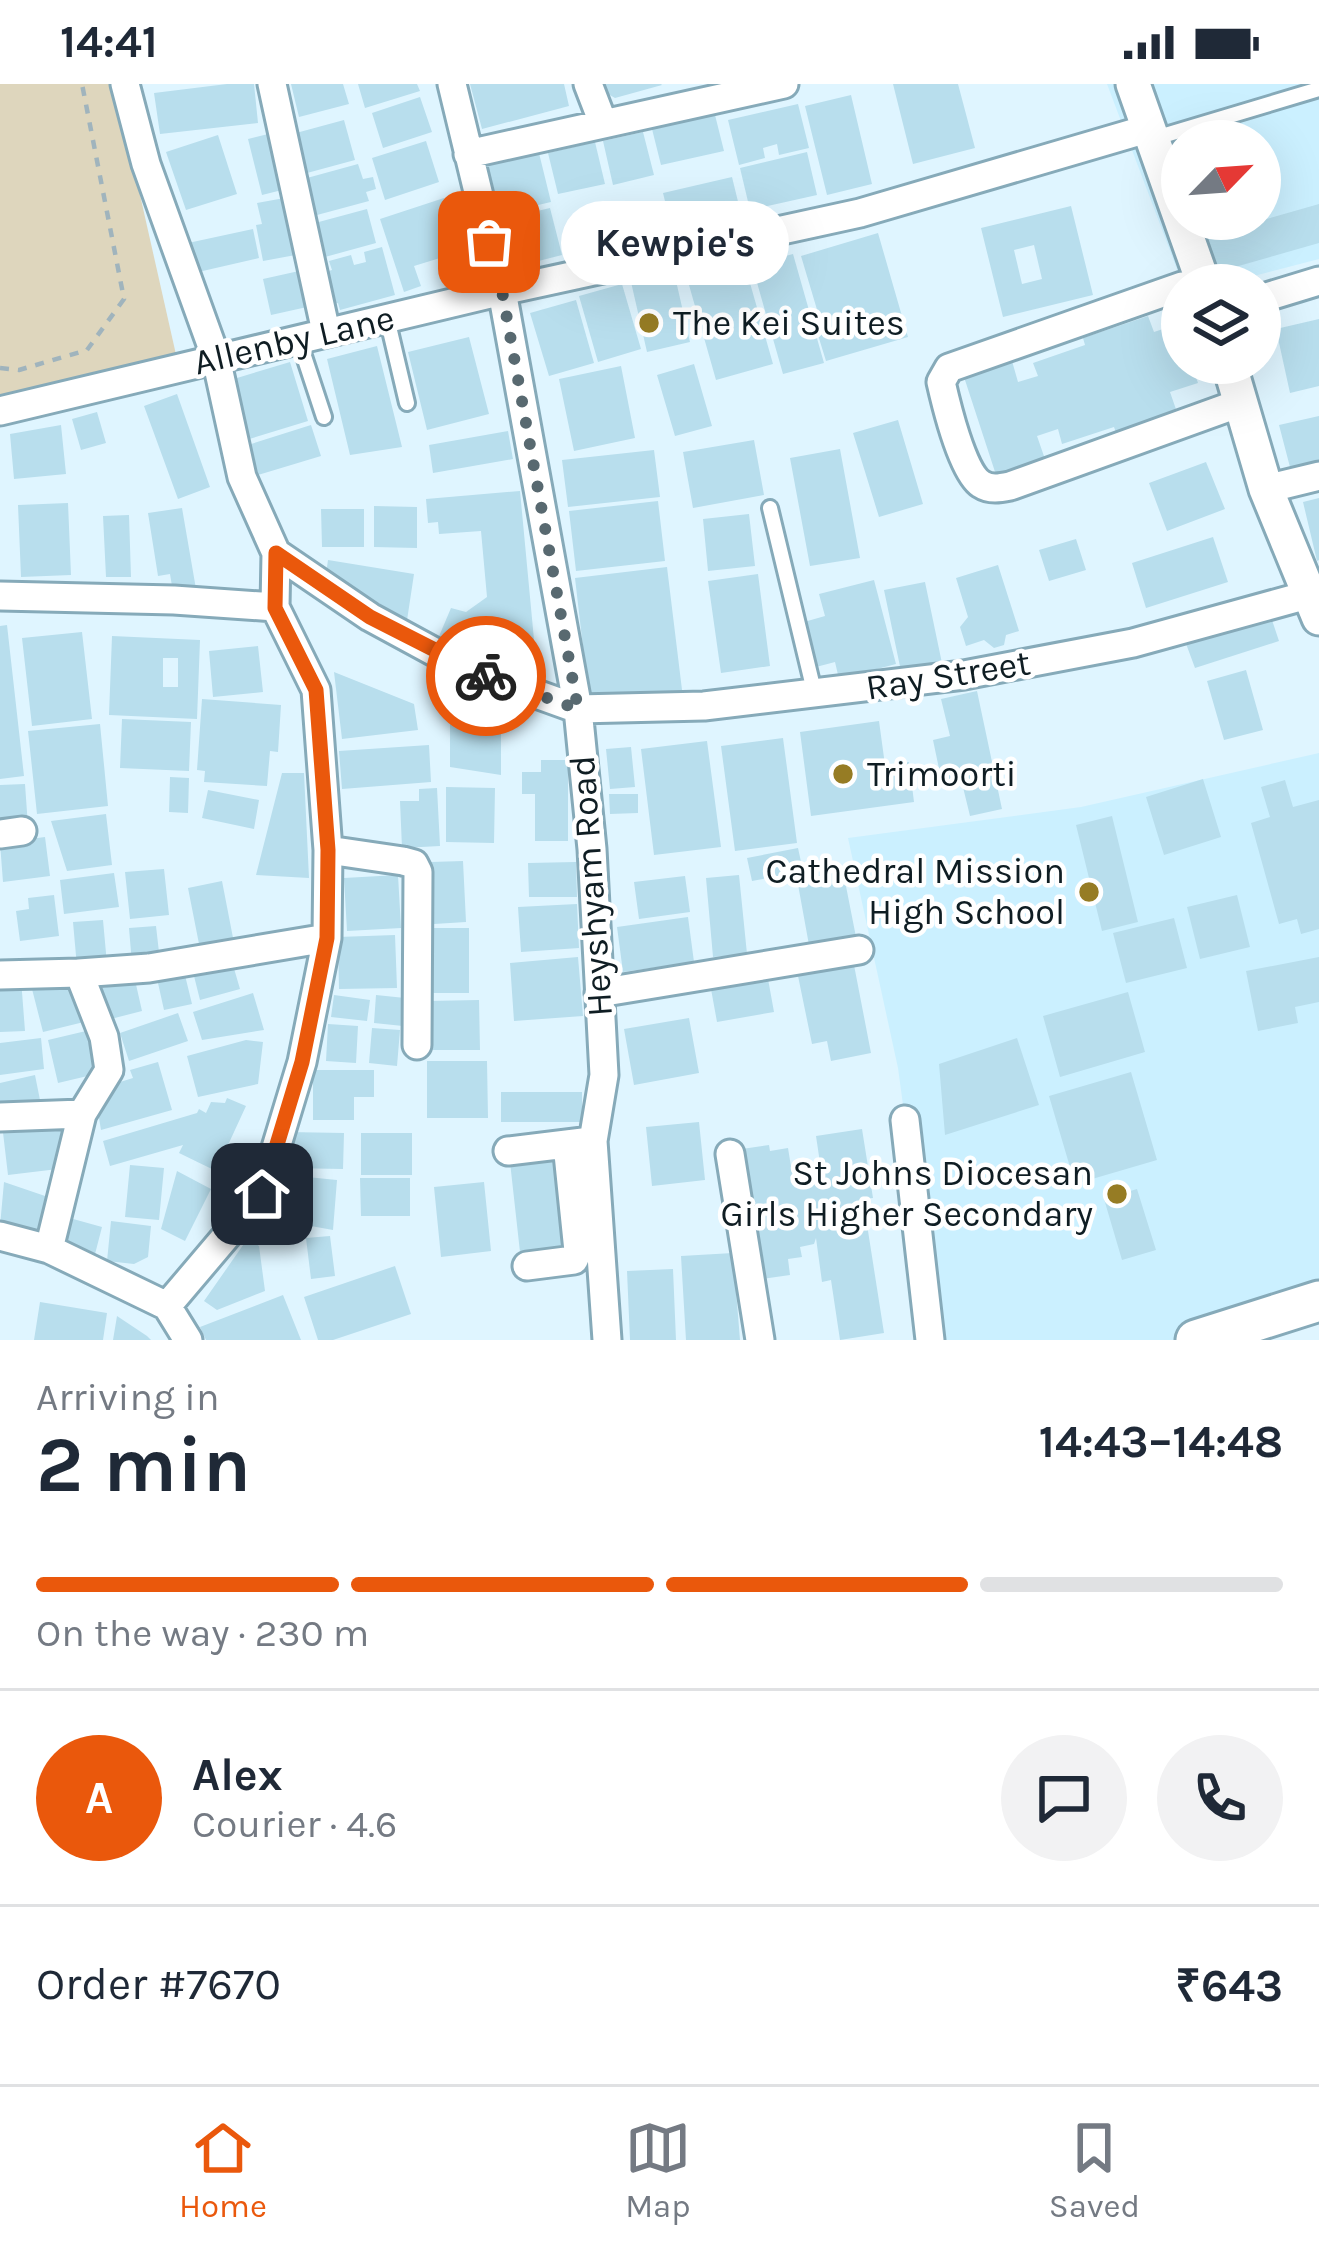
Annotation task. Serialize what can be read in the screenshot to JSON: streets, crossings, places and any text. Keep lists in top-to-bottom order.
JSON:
{
  "streets": {
    "street": ["Allenby Lane", "Ray Street", "Heyshyam Road"]
  },
  "crossings": [
    ["Allenby Lane", "Heyshyam Road"],
    ["Ray Street", "Heyshyam Road"]
  ],
  "places": [
    "Kewpie's",
    "The Kei Suites",
    "Trimoorti",
    "Cathedral Mission High School",
    "St Johns Diocesan Girls Higher Secondary"
  ],
  "north": "top right",
  "page": {
    "status": "14:41",
    "bubble": "Kewpie's",
    "heading": ["2 min", "Arriving in", "14:43–14:48"],
    "panel": [
      "Alex",
      "Courier · 4.6",
      "Order #7670",
      "₹643"
    ],
    "bar": "On the way · 230 m",
    "round": "A",
    "tabs": ["Home", "Map", "Saved"]
  }
}
